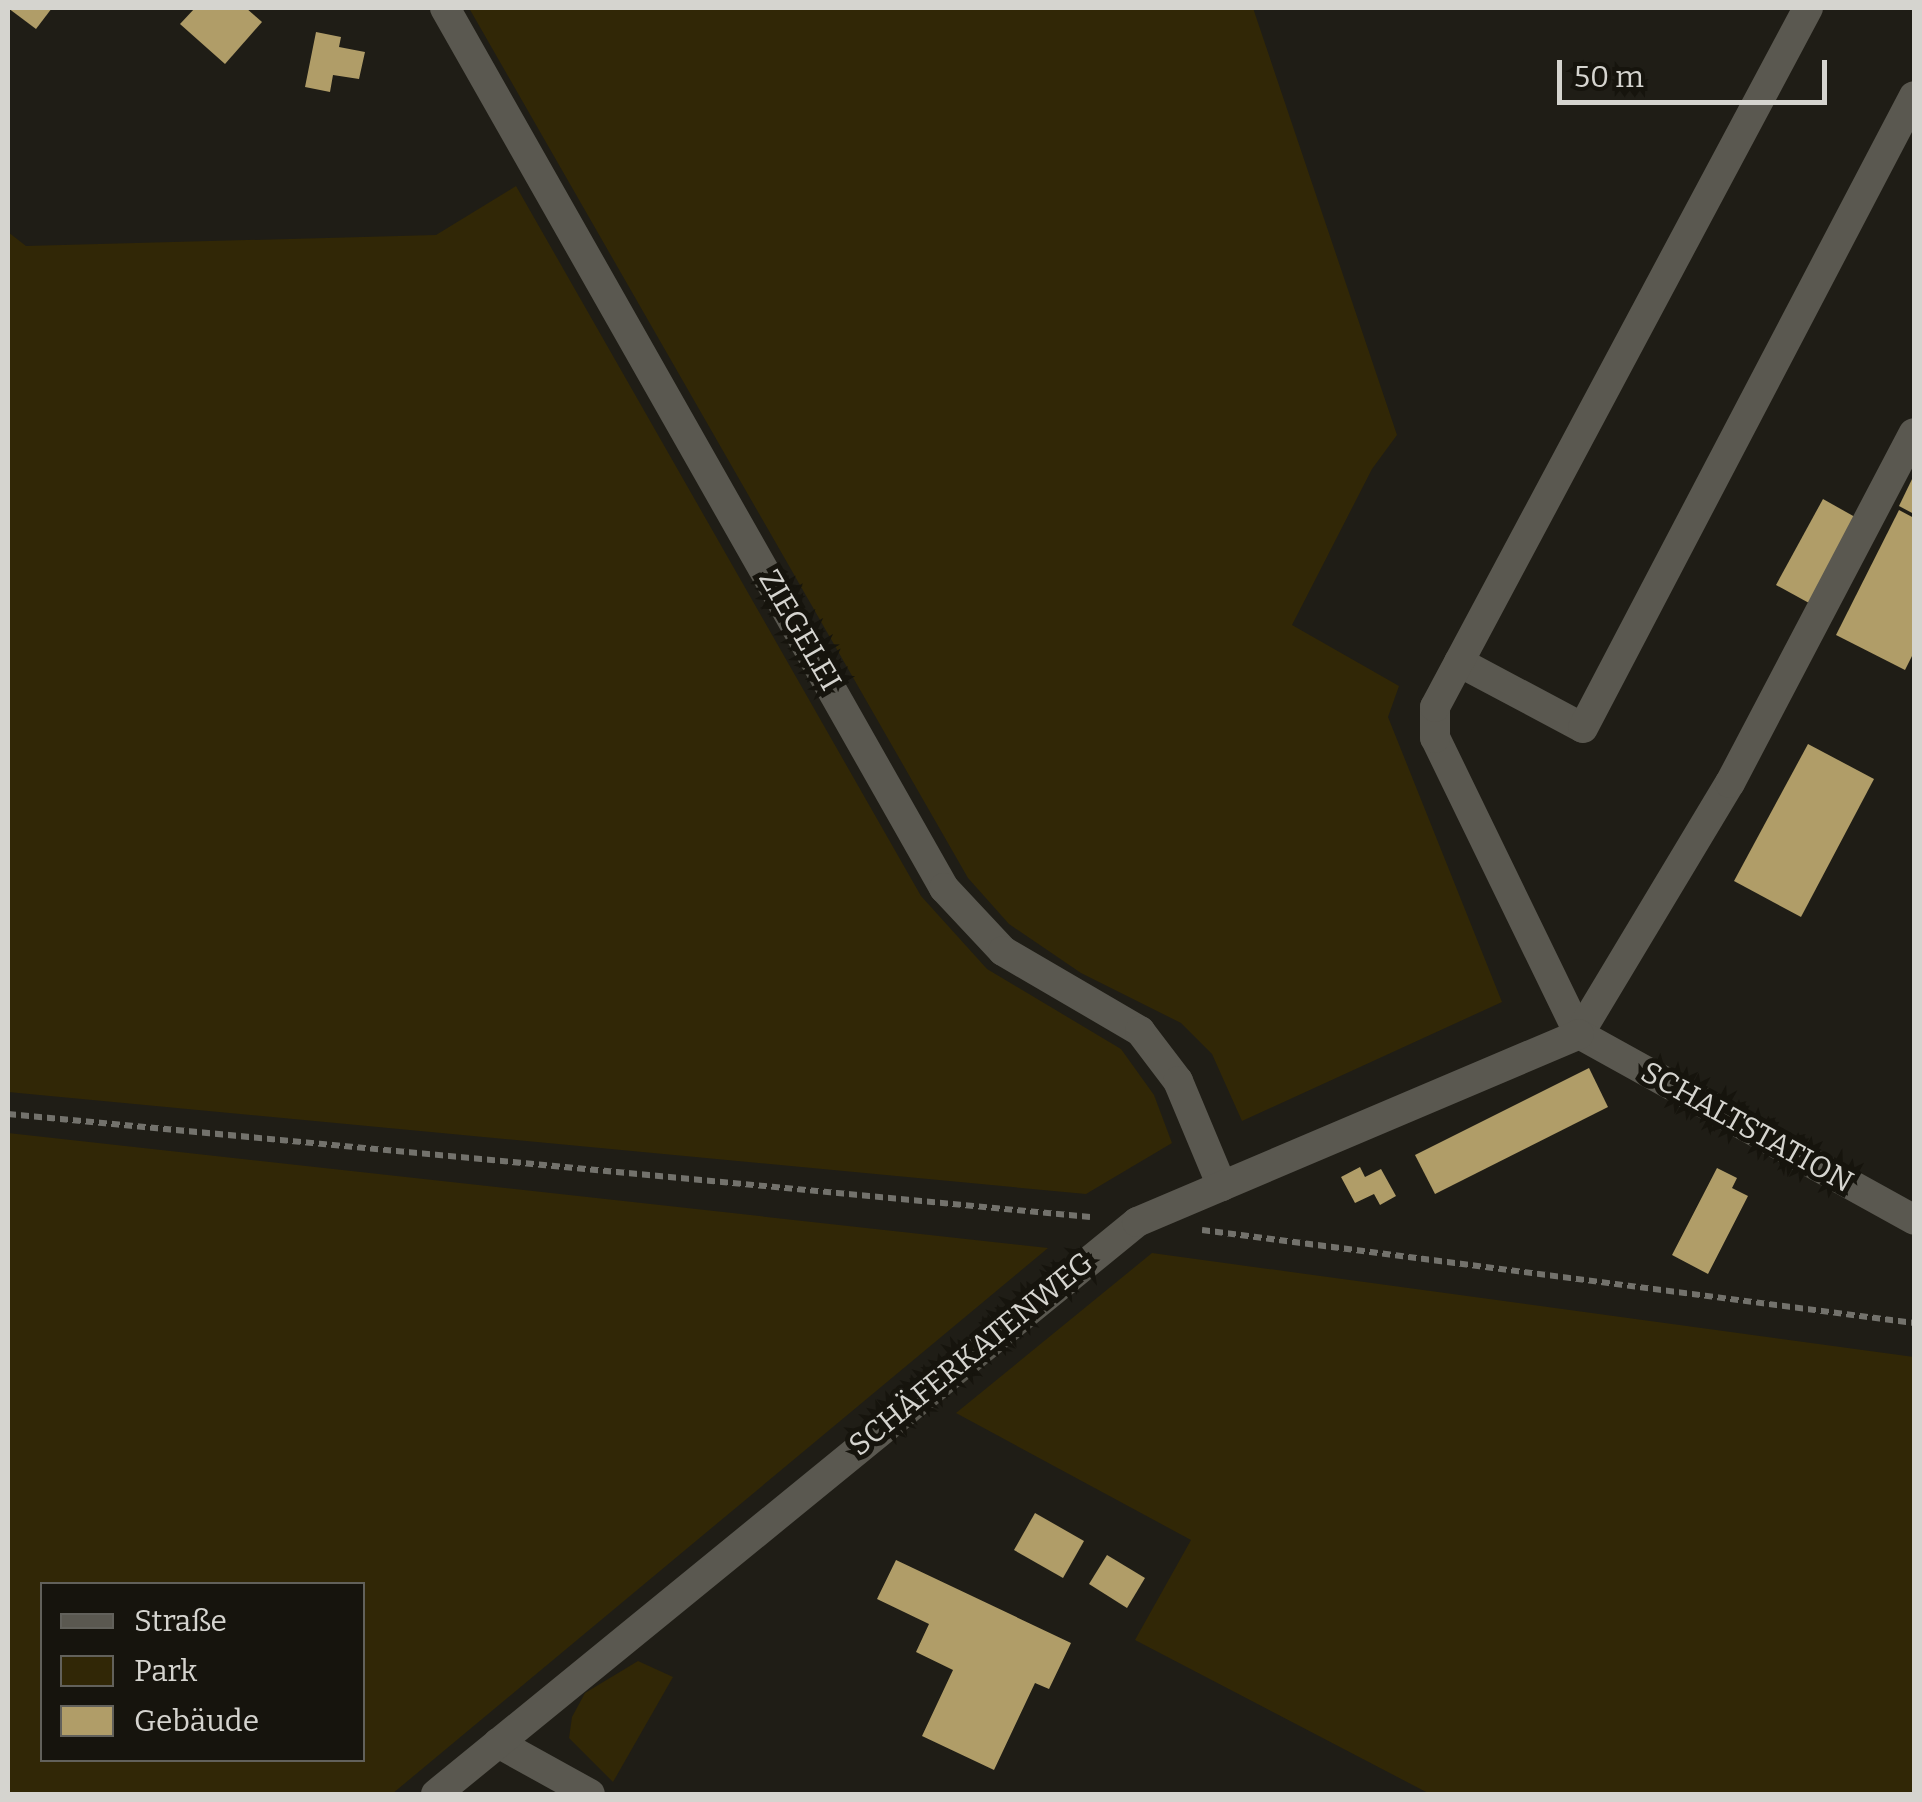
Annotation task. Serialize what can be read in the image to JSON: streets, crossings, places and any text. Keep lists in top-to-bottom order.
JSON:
{
  "streets": {
    "street": ["ZIEGELEI", "SCHALTSTATION", "SCHÄFERKATENWEG"]
  },
  "crossings": [
    ["ZIEGELEI", "SCHÄFERKATENWEG"],
    ["SCHALTSTATION", "SCHÄFERKATENWEG"]
  ],
  "legend": ["Straße", "Park", "Gebäude"],
  "scale_bar": "50 m"
}
